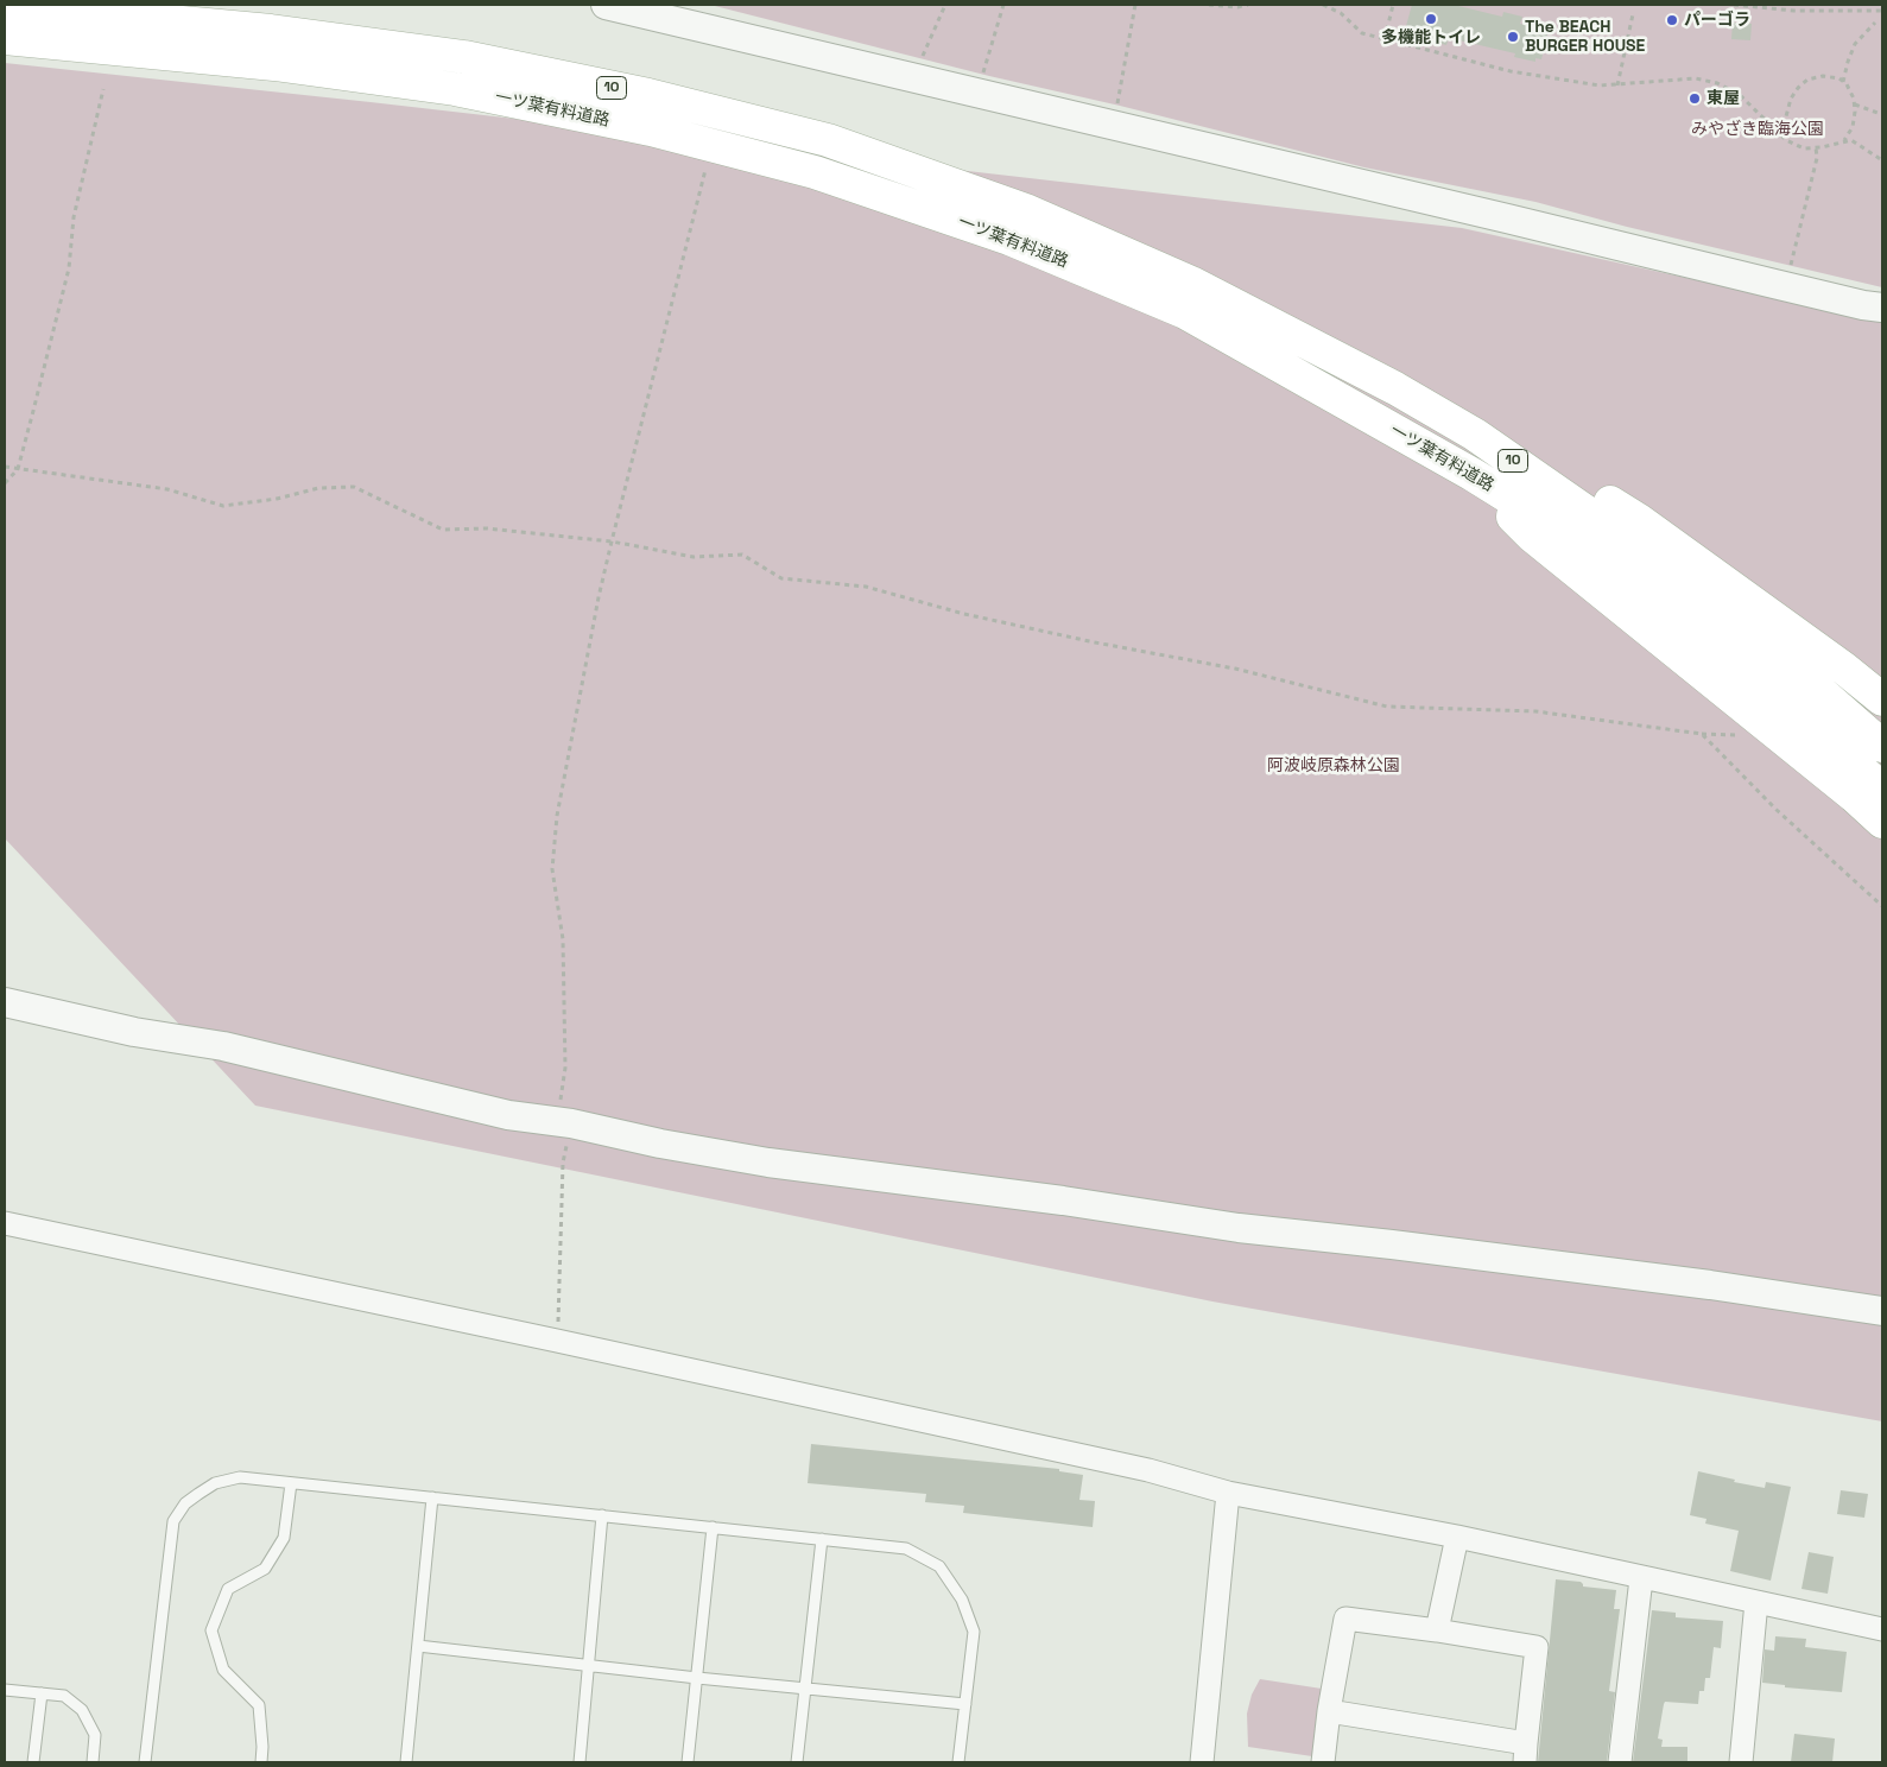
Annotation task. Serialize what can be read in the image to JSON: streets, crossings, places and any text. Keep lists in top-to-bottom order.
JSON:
{
  "streets": {
    "main road": ["10", "一ツ葉有料道路"]
  },
  "parks": ["みやざき臨海公園", "阿波岐原森林公園"],
  "places": [
    "多機能トイレ",
    "パーゴラ",
    "The BEACH BURGER HOUSE",
    "東屋"
  ]
}
